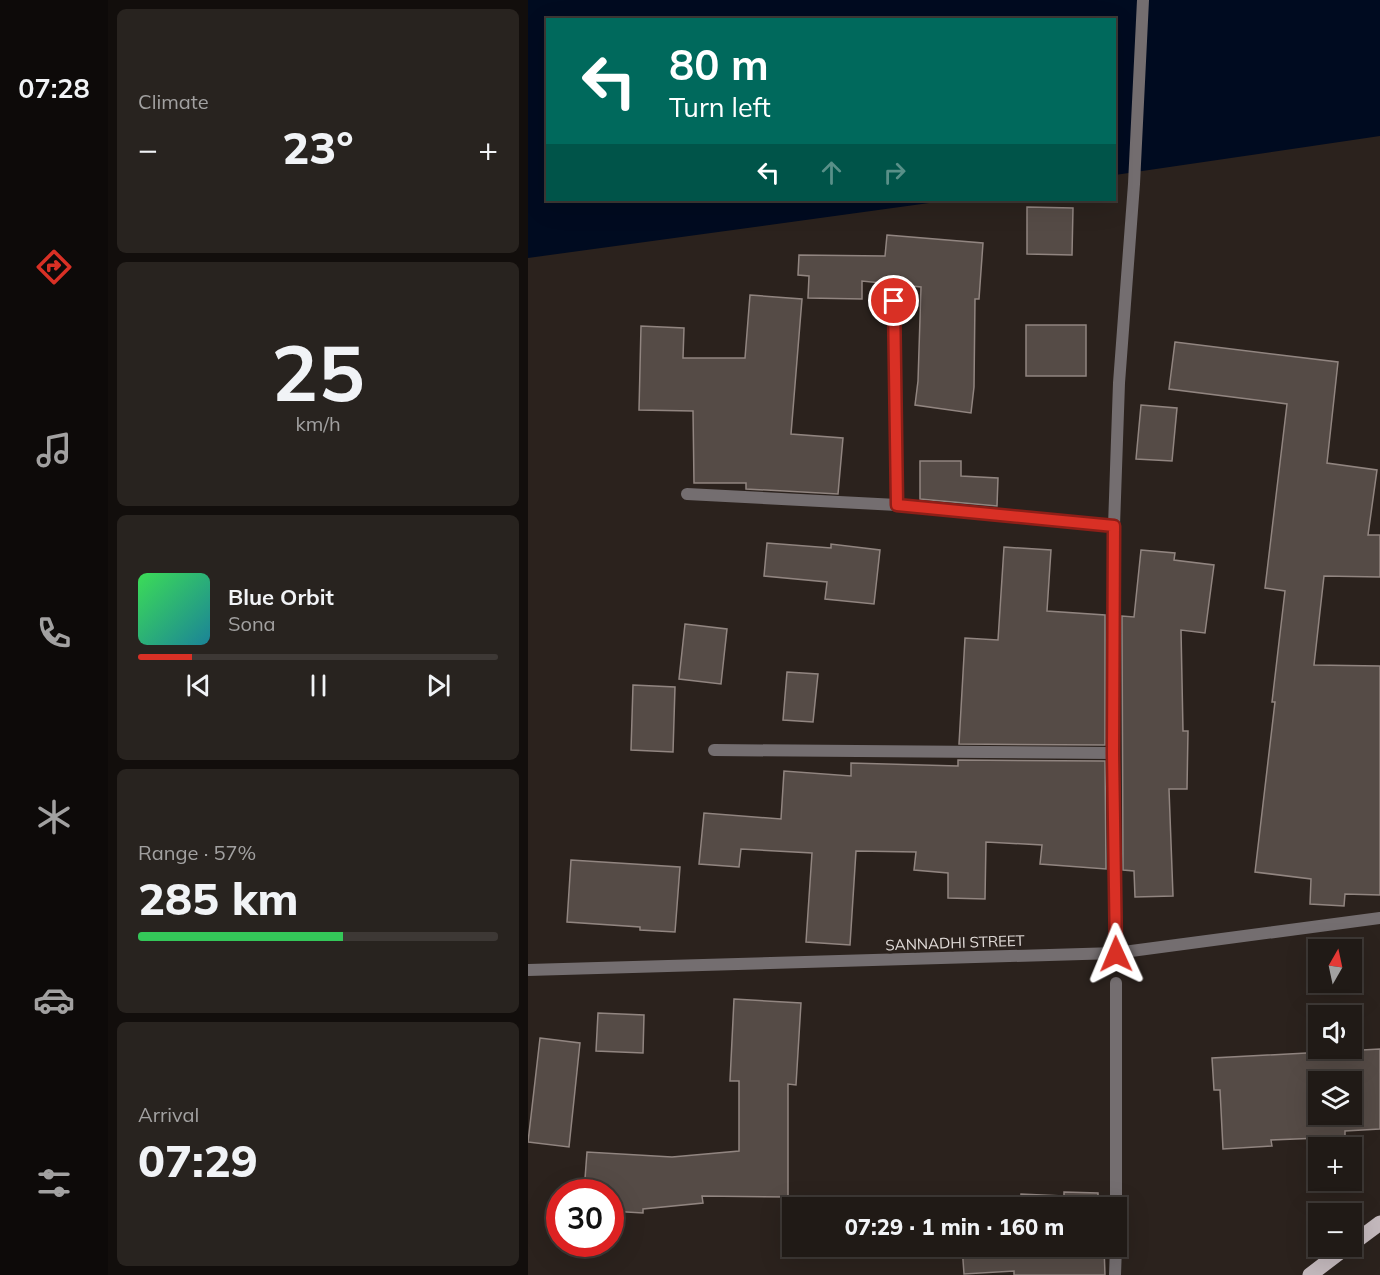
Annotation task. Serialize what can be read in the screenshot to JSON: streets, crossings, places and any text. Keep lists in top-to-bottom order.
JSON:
{
  "streets": {
    "street": ["SANNADHI STREET"]
  },
  "north": "top",
  "page": {
    "tabs": "07:28",
    "tile": [
      "Climate",
      ["25", "km/h"],
      ["Range · 57%", "285 km"],
      ["Arrival", "07:29"]
    ],
    "turn": ["80 m", "Turn left"],
    "heat": ["−", "23°", "+"],
    "song": ["Blue Orbit", "Sona"],
    "map_buttons": ["+", "−"],
    "limit": "30",
    "trip": "07:29 · 1 min · 160 m"
  }
}
